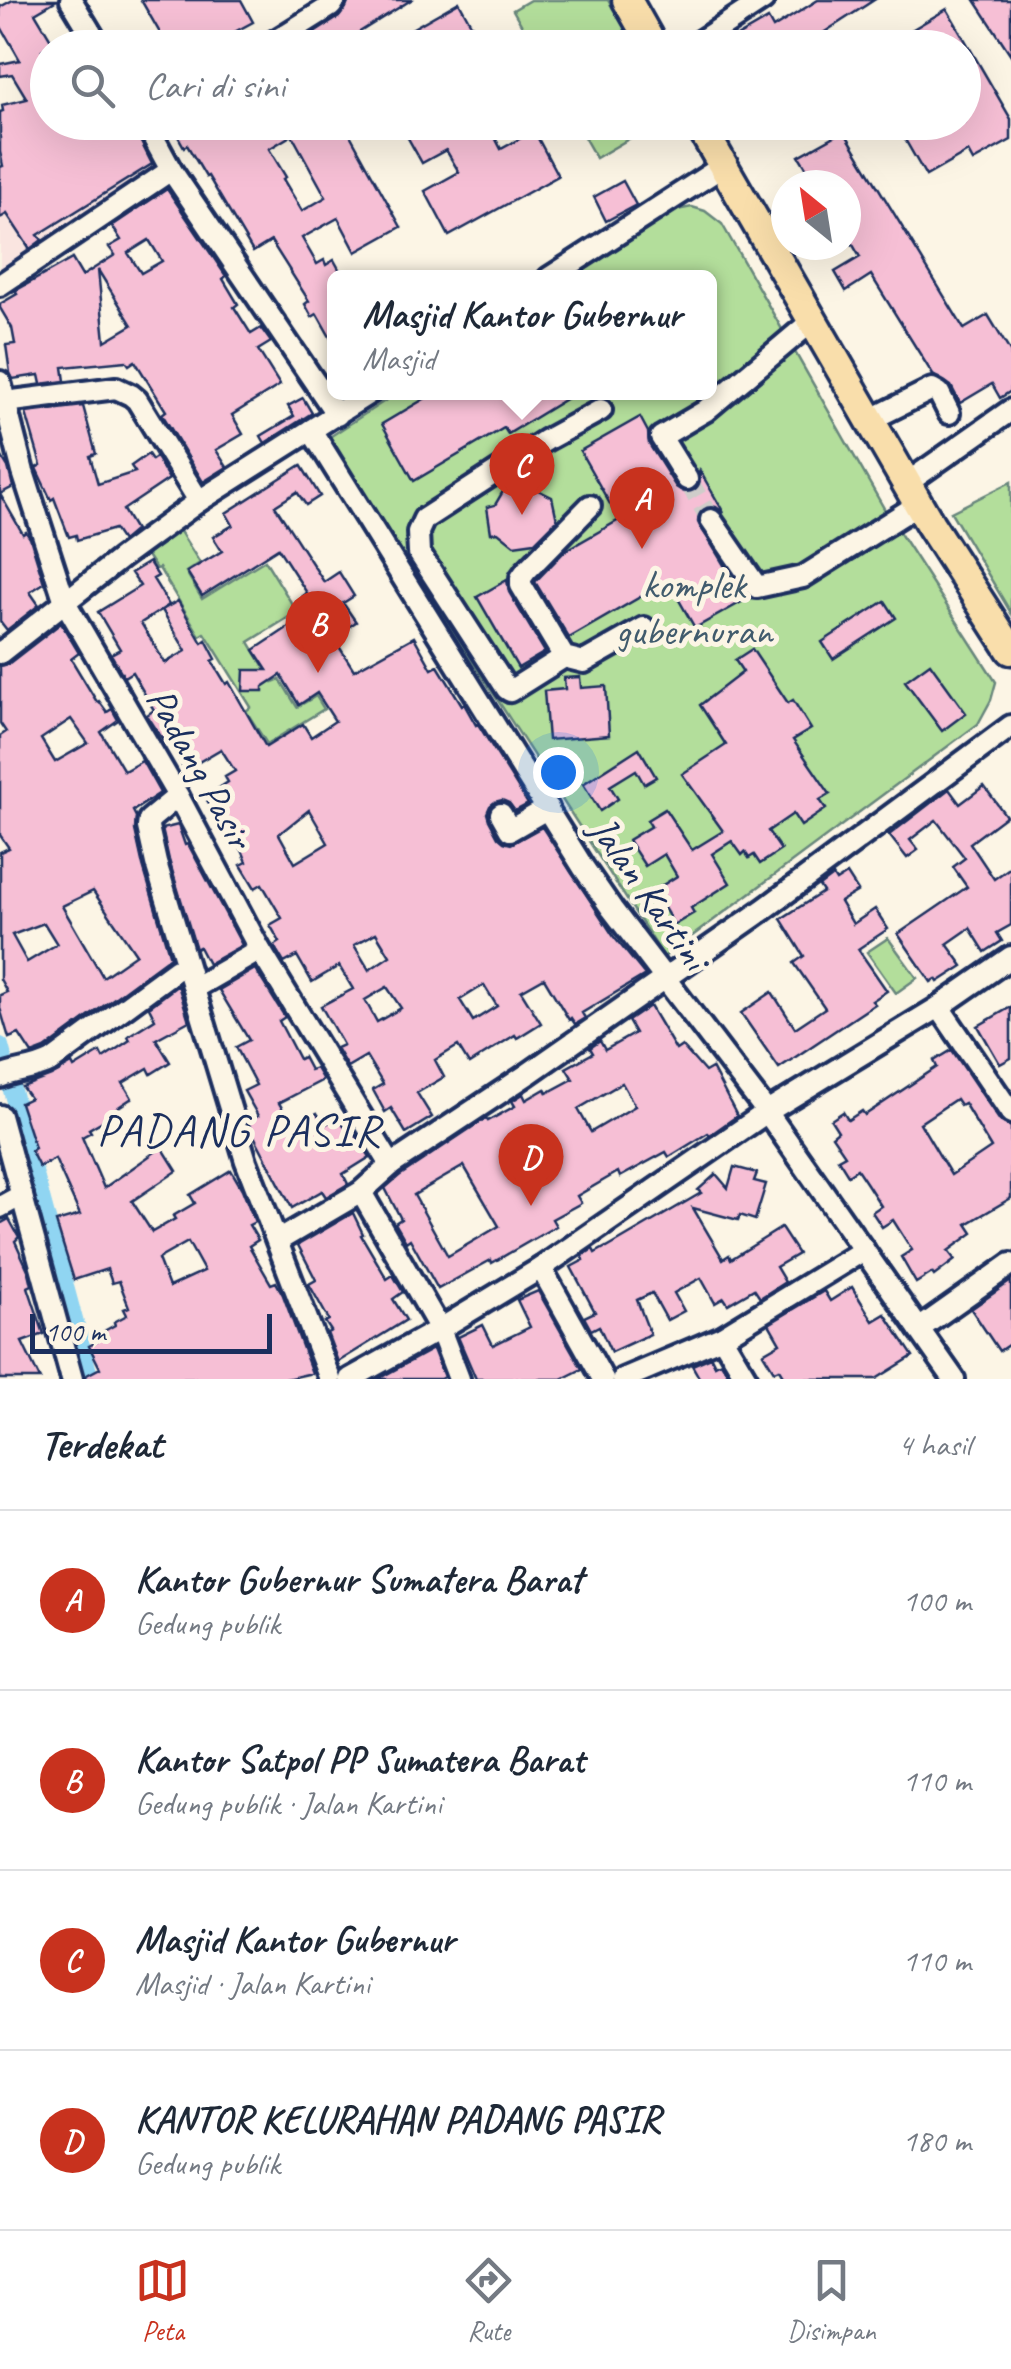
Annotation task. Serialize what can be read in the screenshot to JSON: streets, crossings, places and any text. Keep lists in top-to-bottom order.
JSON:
{
  "streets": {
    "street": ["Padang Pasir", "Jalan Kartini"]
  },
  "districts": ["PADANG PASIR"],
  "parks": ["komplek gubernuran"],
  "scale_bar": "100 m",
  "north": "top left",
  "page": {
    "search": "Cari di sini",
    "popup": ["Masjid Kantor Gubernur", "Masjid"],
    "pins": [
      "C",
      "A",
      "B",
      "D"
    ],
    "scale": "100 m",
    "heading": ["Terdekat", "4 hasil"],
    "list": [
      {
        "mark": "A",
        "name": "Kantor Gubernur Sumatera Barat",
        "note": "Gedung publik",
        "value": "100 m"
      },
      {
        "mark": "B",
        "name": "Kantor Satpol PP Sumatera Barat",
        "note": "Gedung publik · Jalan Kartini",
        "value": "110 m"
      },
      {
        "mark": "C",
        "name": "Masjid Kantor Gubernur",
        "note": "Masjid · Jalan Kartini",
        "value": "110 m"
      },
      {
        "mark": "D",
        "name": "KANTOR KELURAHAN PADANG PASIR",
        "note": "Gedung publik",
        "value": "180 m"
      }
    ],
    "nav": ["Peta", "Rute", "Disimpan"]
  }
}
